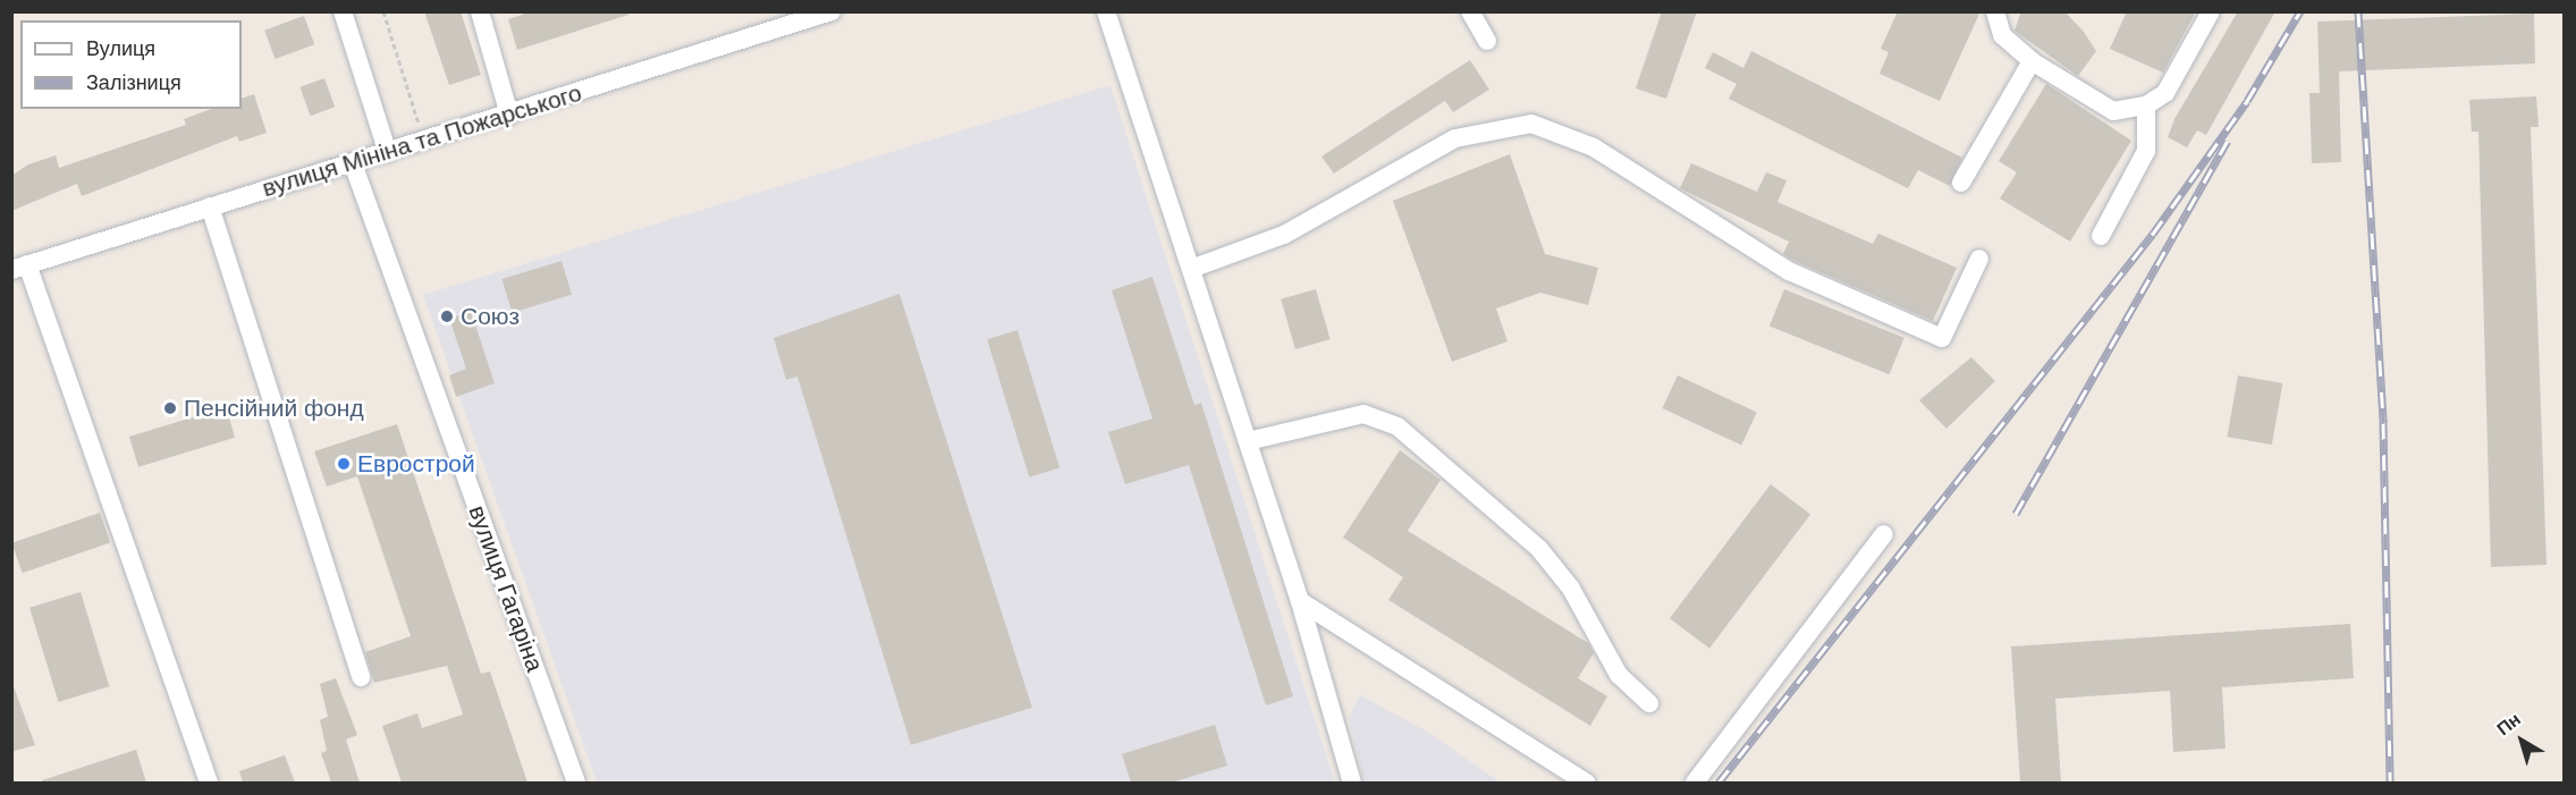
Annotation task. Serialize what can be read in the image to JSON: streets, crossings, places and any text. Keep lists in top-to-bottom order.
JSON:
{
  "streets": {
    "street": ["вулиця Мініна та Пожарського", "вулиця Гагаріна"]
  },
  "crossings": [
    ["вулиця Мініна та Пожарського", "вулиця Гагаріна"]
  ],
  "places": ["Союз", "Пенсійний фонд", "Еврострой"],
  "legend": ["Вулиця", "Залізниця"],
  "north": "top left"
}
